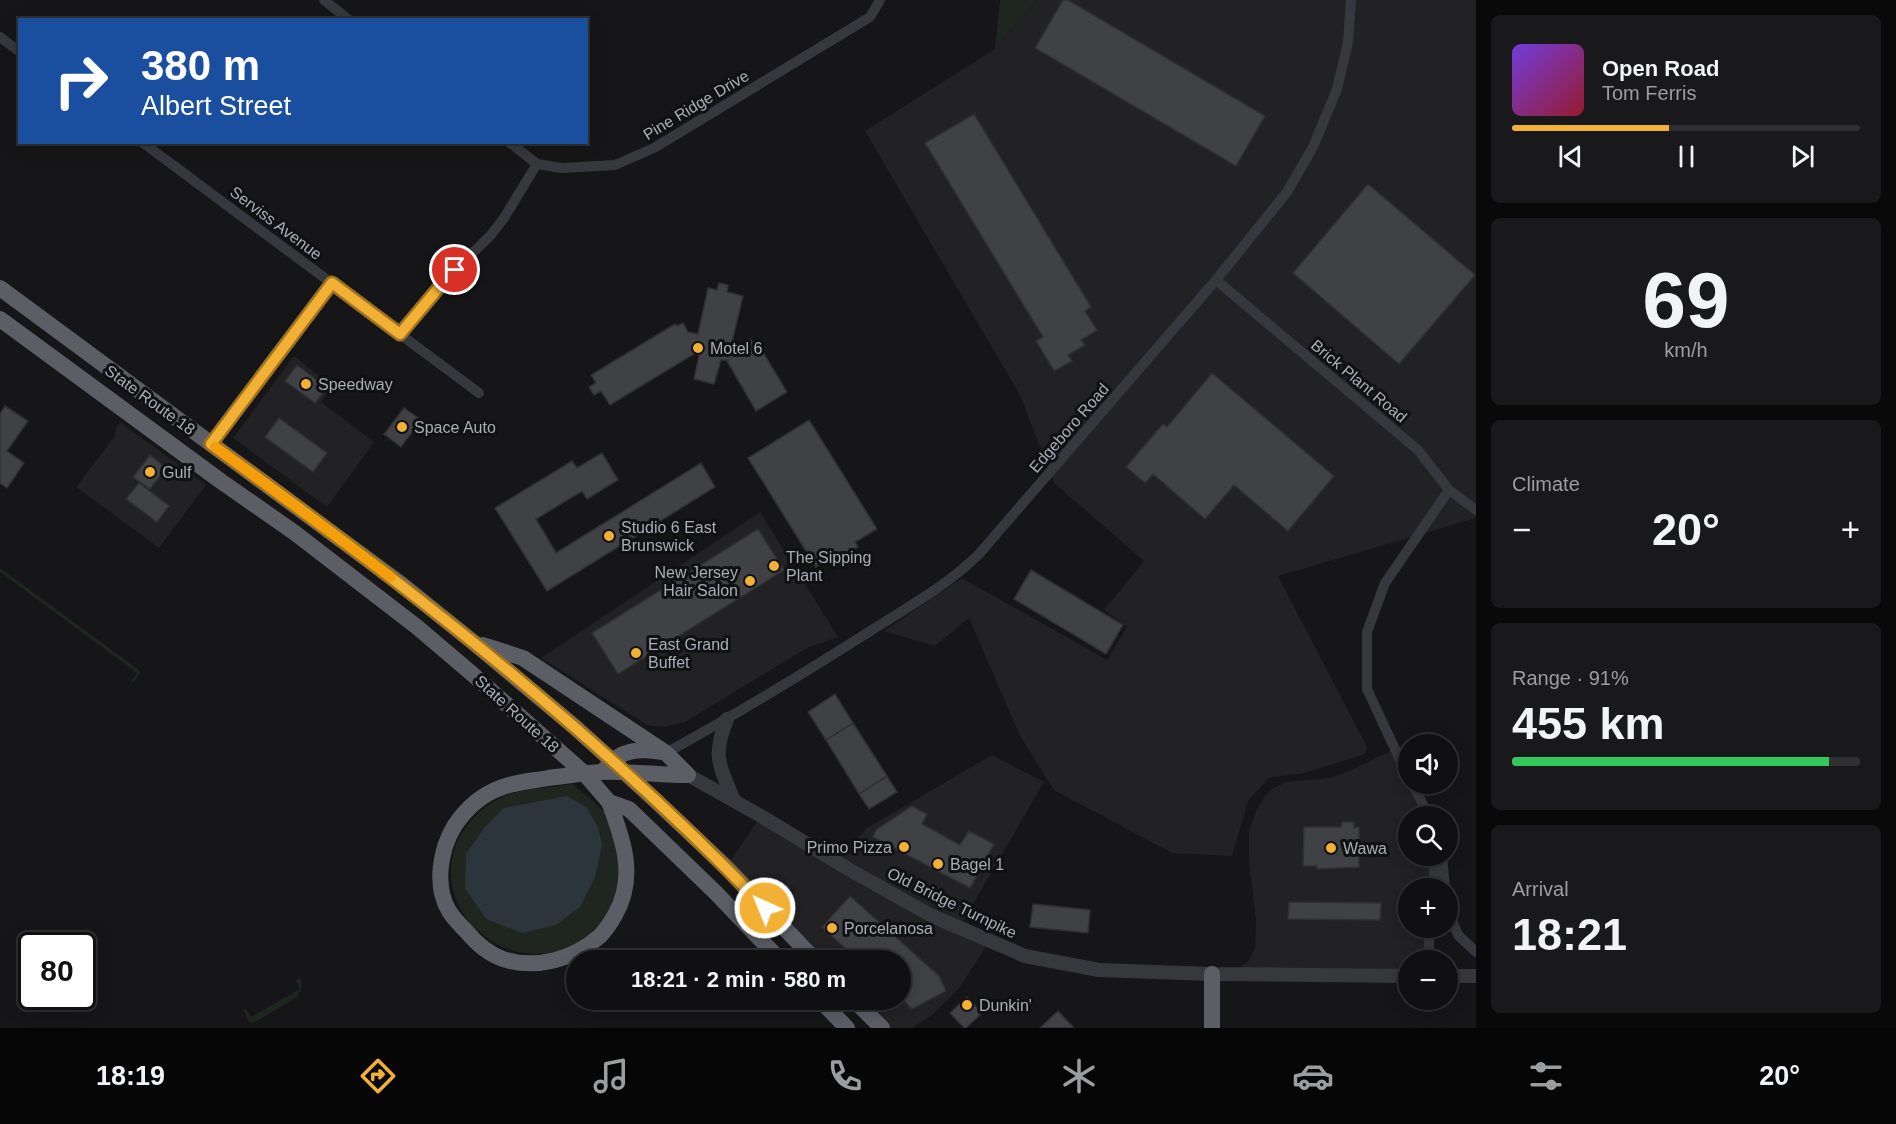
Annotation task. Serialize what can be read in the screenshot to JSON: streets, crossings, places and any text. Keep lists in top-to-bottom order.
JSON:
{
  "streets": {
    "highway": ["State Route 18"],
    "street": [
      "Pine Ridge Drive",
      "Serviss Avenue",
      "Brick Plant Road",
      "Edgeboro Road",
      "Old Bridge Turnpike"
    ]
  },
  "crossings": [
    ["Brick Plant Road", "Edgeboro Road"]
  ],
  "places": [
    "Motel 6",
    "Speedway",
    "Space Auto",
    "Gulf",
    "Studio 6 East Brunswick",
    "The Sipping Plant",
    "New Jersey Hair Salon",
    "East Grand Buffet",
    "Primo Pizza",
    "Wawa",
    "Bagel 1",
    "Porcelanosa",
    "Dunkin'"
  ],
  "page": {
    "turn": ["380 m", "Albert Street"],
    "song": ["Open Road", "Tom Ferris"],
    "tile": [
      ["69", "km/h"],
      "Climate",
      ["Range · 91%", "455 km"],
      ["Arrival", "18:21"]
    ],
    "heat": ["−", "20°", "+"],
    "map_buttons": ["+", "−"],
    "limit": "80",
    "trip": "18:21 · 2 min · 580 m",
    "tabs": ["18:19", "20°"]
  }
}
